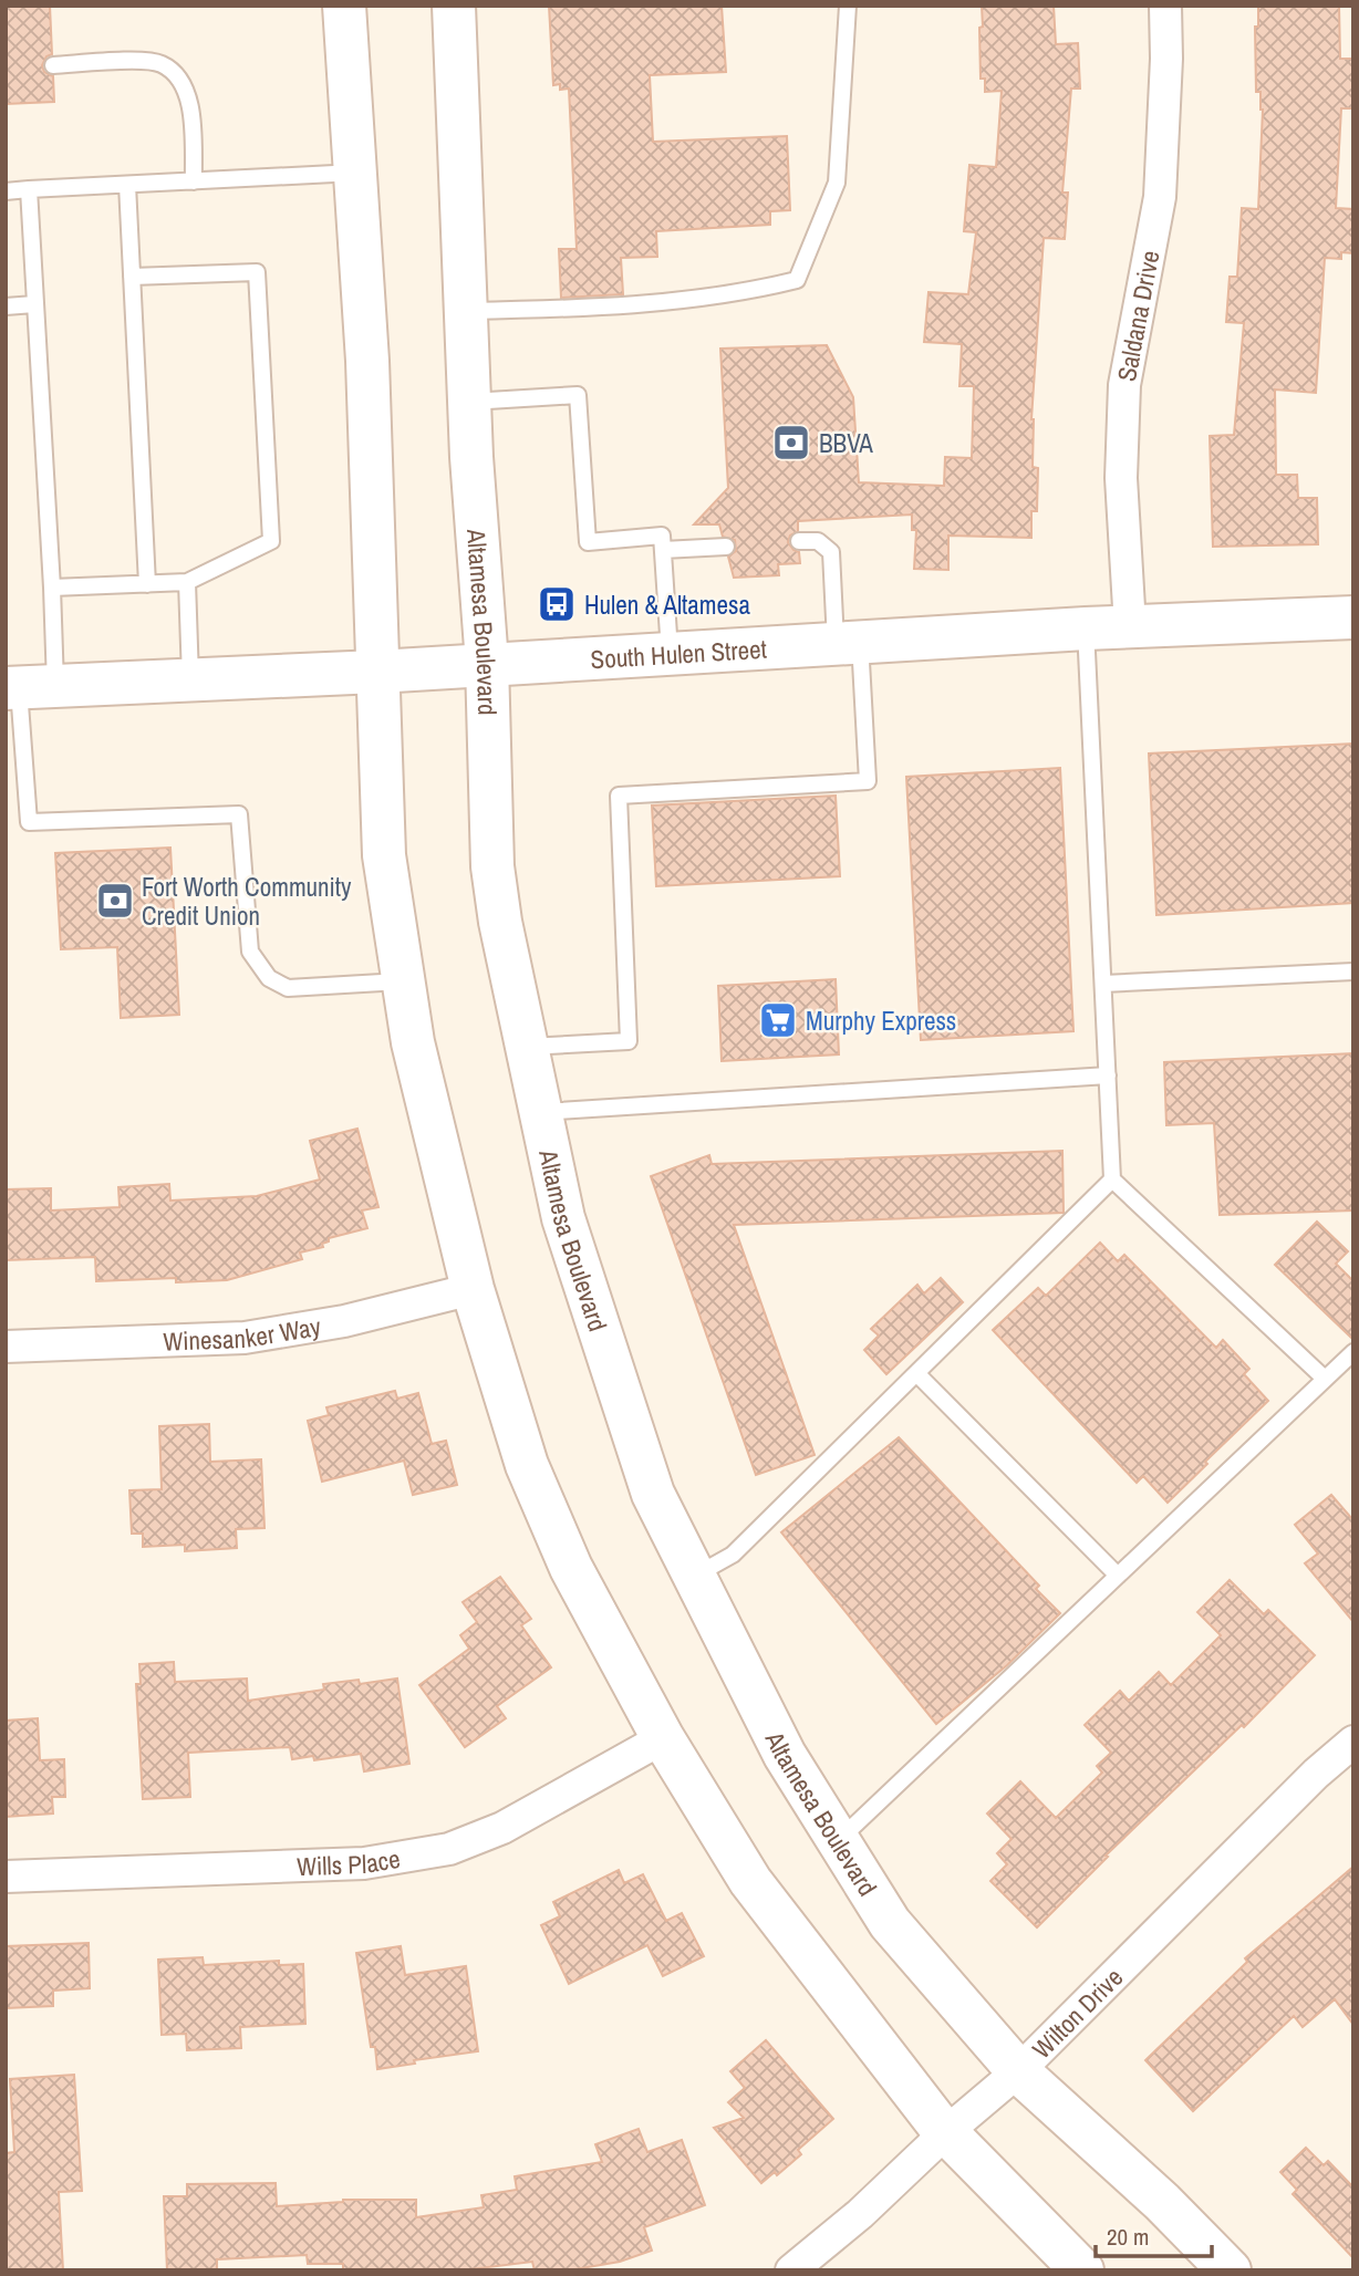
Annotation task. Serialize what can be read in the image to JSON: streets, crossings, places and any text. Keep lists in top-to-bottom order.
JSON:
{
  "streets": {
    "main road": ["Altamesa Boulevard", "South Hulen Street"],
    "street": [
      "Saldana Drive",
      "Winesanker Way",
      "Wills Place",
      "Wilton Drive"
    ]
  },
  "crossings": [
    ["Saldana Drive", "South Hulen Street"],
    ["Altamesa Boulevard", "South Hulen Street"],
    ["Altamesa Boulevard", "Wilton Drive"]
  ],
  "places": {
    "bank": ["BBVA", "Fort Worth Community Credit Union"],
    "bus stop": ["Hulen & Altamesa"],
    "supermarket": ["Murphy Express"]
  },
  "scale_bar": "20 m"
}
